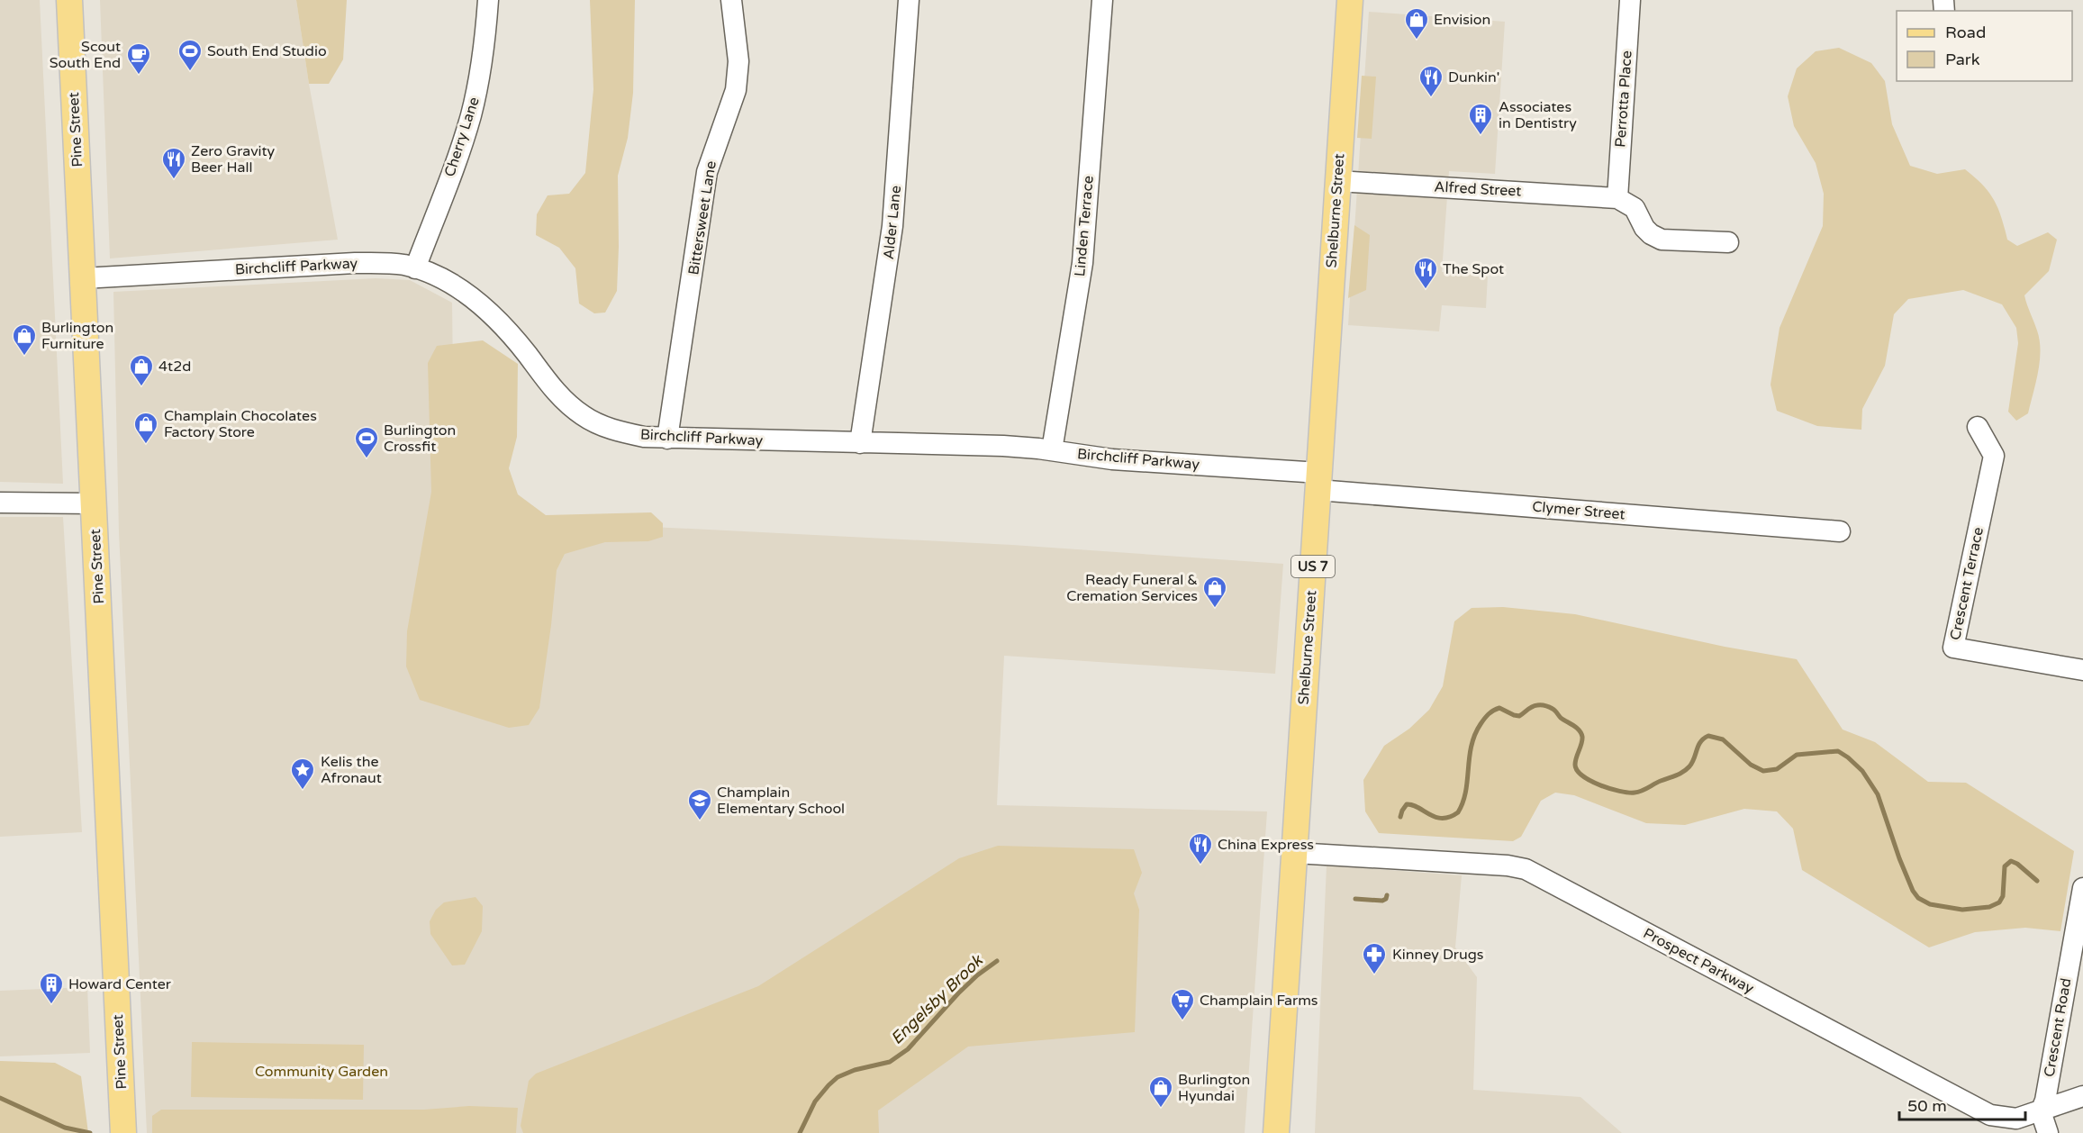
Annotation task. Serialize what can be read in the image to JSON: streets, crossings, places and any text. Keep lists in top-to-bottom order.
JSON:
{
  "streets": {
    "main road": ["Pine Street", "Shelburne Street", "US 7"],
    "street": [
      "Perrotta Place",
      "Cherry Lane",
      "Alfred Street",
      "Bittersweet Lane",
      "Alder Lane",
      "Linden Terrace",
      "Birchcliff Parkway",
      "Clymer Street",
      "Crescent Terrace",
      "Prospect Parkway",
      "Crescent Road"
    ]
  },
  "crossings": [
    ["Perrotta Place", "Alfred Street"],
    ["Pine Street", "Birchcliff Parkway"],
    ["Cherry Lane", "Birchcliff Parkway"],
    ["Alfred Street", "Shelburne Street"],
    ["Shelburne Street", "Birchcliff Parkway"],
    ["Shelburne Street", "Clymer Street"],
    ["Shelburne Street", "Prospect Parkway"],
    ["Bittersweet Lane", "Birchcliff Parkway"],
    ["Alder Lane", "Birchcliff Parkway"],
    ["Linden Terrace", "Birchcliff Parkway"],
    ["Birchcliff Parkway", "Clymer Street"],
    ["Prospect Parkway", "Crescent Road"]
  ],
  "water": ["Engelsby Brook"],
  "parks": ["Community Garden"],
  "places": {
    "shop": [
      "Envision",
      "Burlington Furniture",
      "4t2d",
      "Champlain Chocolates Factory Store",
      "Ready Funeral & Cremation Services",
      "Burlington Hyundai"
    ],
    "sports": ["South End Studio", "Burlington Crossfit"],
    "cafe": ["Scout South End"],
    "restaurant": [
      "Dunkin'",
      "Zero Gravity Beer Hall",
      "The Spot",
      "China Express"
    ],
    "building": ["Associates in Dentistry", "Howard Center"],
    "place": ["Kelis the Afronaut"],
    "school or university": ["Champlain Elementary School"],
    "pharmacy": ["Kinney Drugs"],
    "supermarket": ["Champlain Farms"]
  },
  "legend": ["Road", "Park"],
  "scale_bar": "50 m"
}
